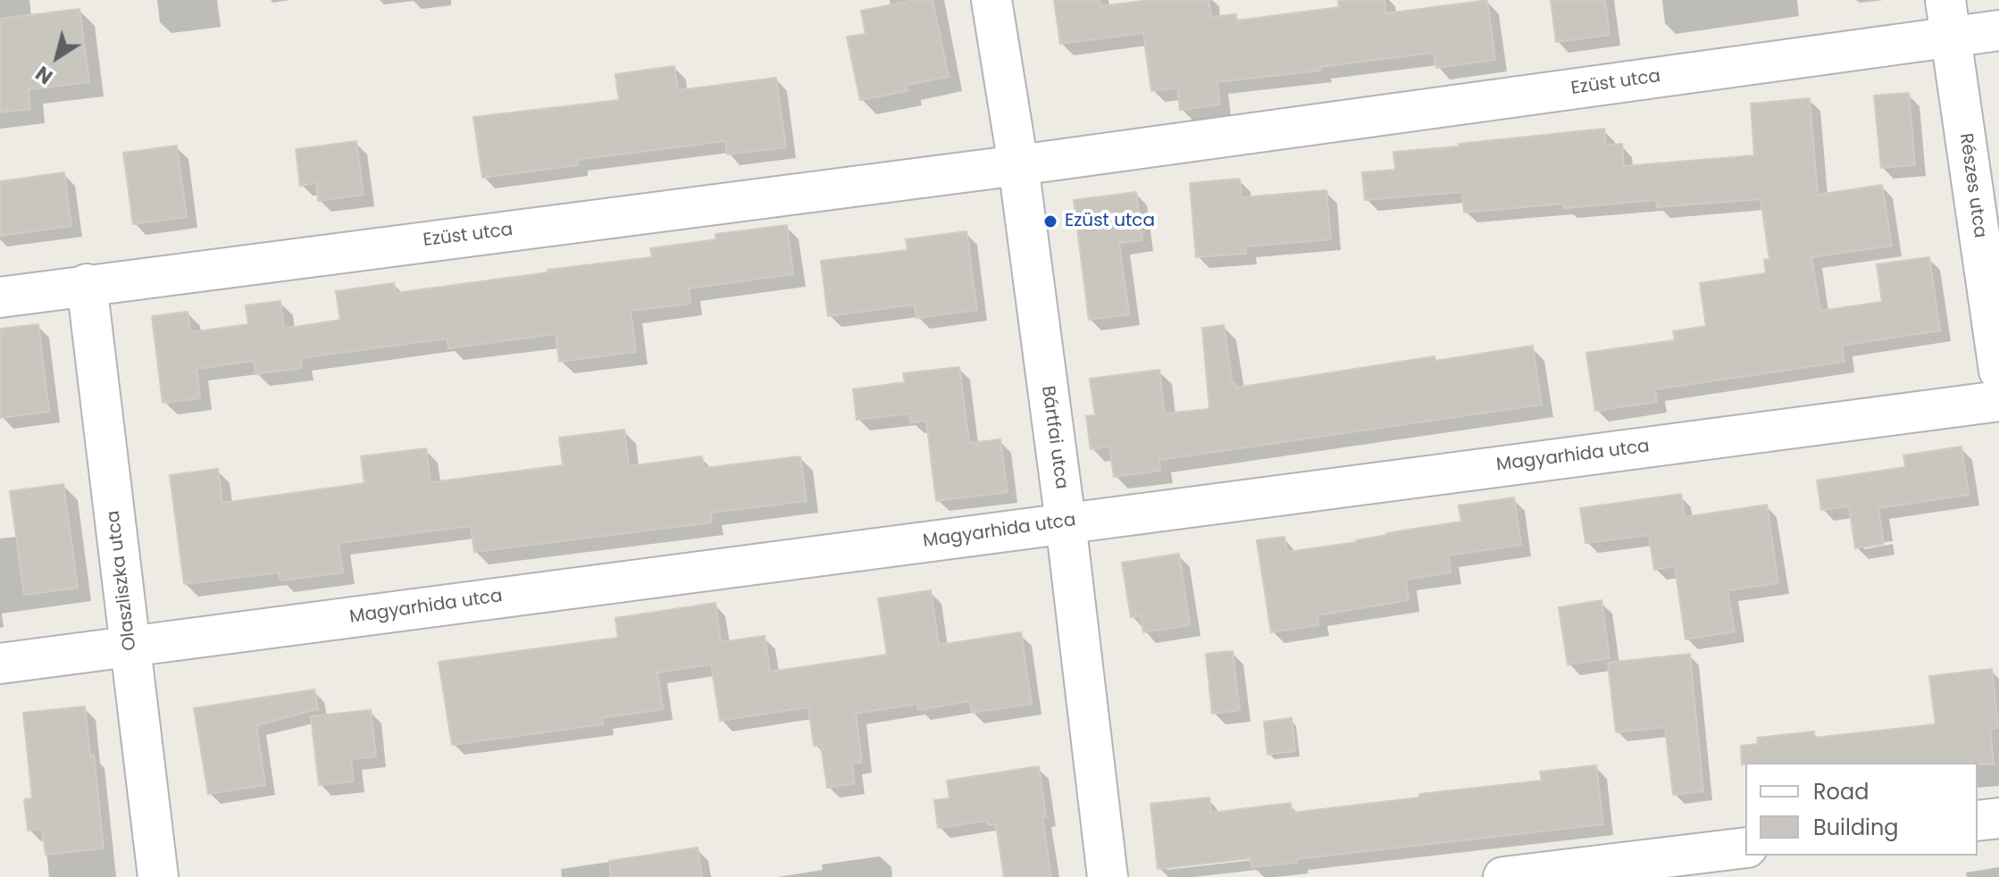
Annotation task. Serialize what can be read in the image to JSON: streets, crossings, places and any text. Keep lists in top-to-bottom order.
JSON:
{
  "streets": {
    "street": [
      "Ezüst utca",
      "Részes utca",
      "Bártfai utca",
      "Magyarhida utca",
      "Olaszliszka utca"
    ]
  },
  "crossings": [
    ["Ezüst utca", "Részes utca"],
    ["Ezüst utca", "Bártfai utca"],
    ["Ezüst utca", "Olaszliszka utca"],
    ["Bártfai utca", "Magyarhida utca"],
    ["Magyarhida utca", "Olaszliszka utca"]
  ],
  "places": ["Ezüst utca"],
  "legend": ["Road", "Building"],
  "north": "bottom left"
}
